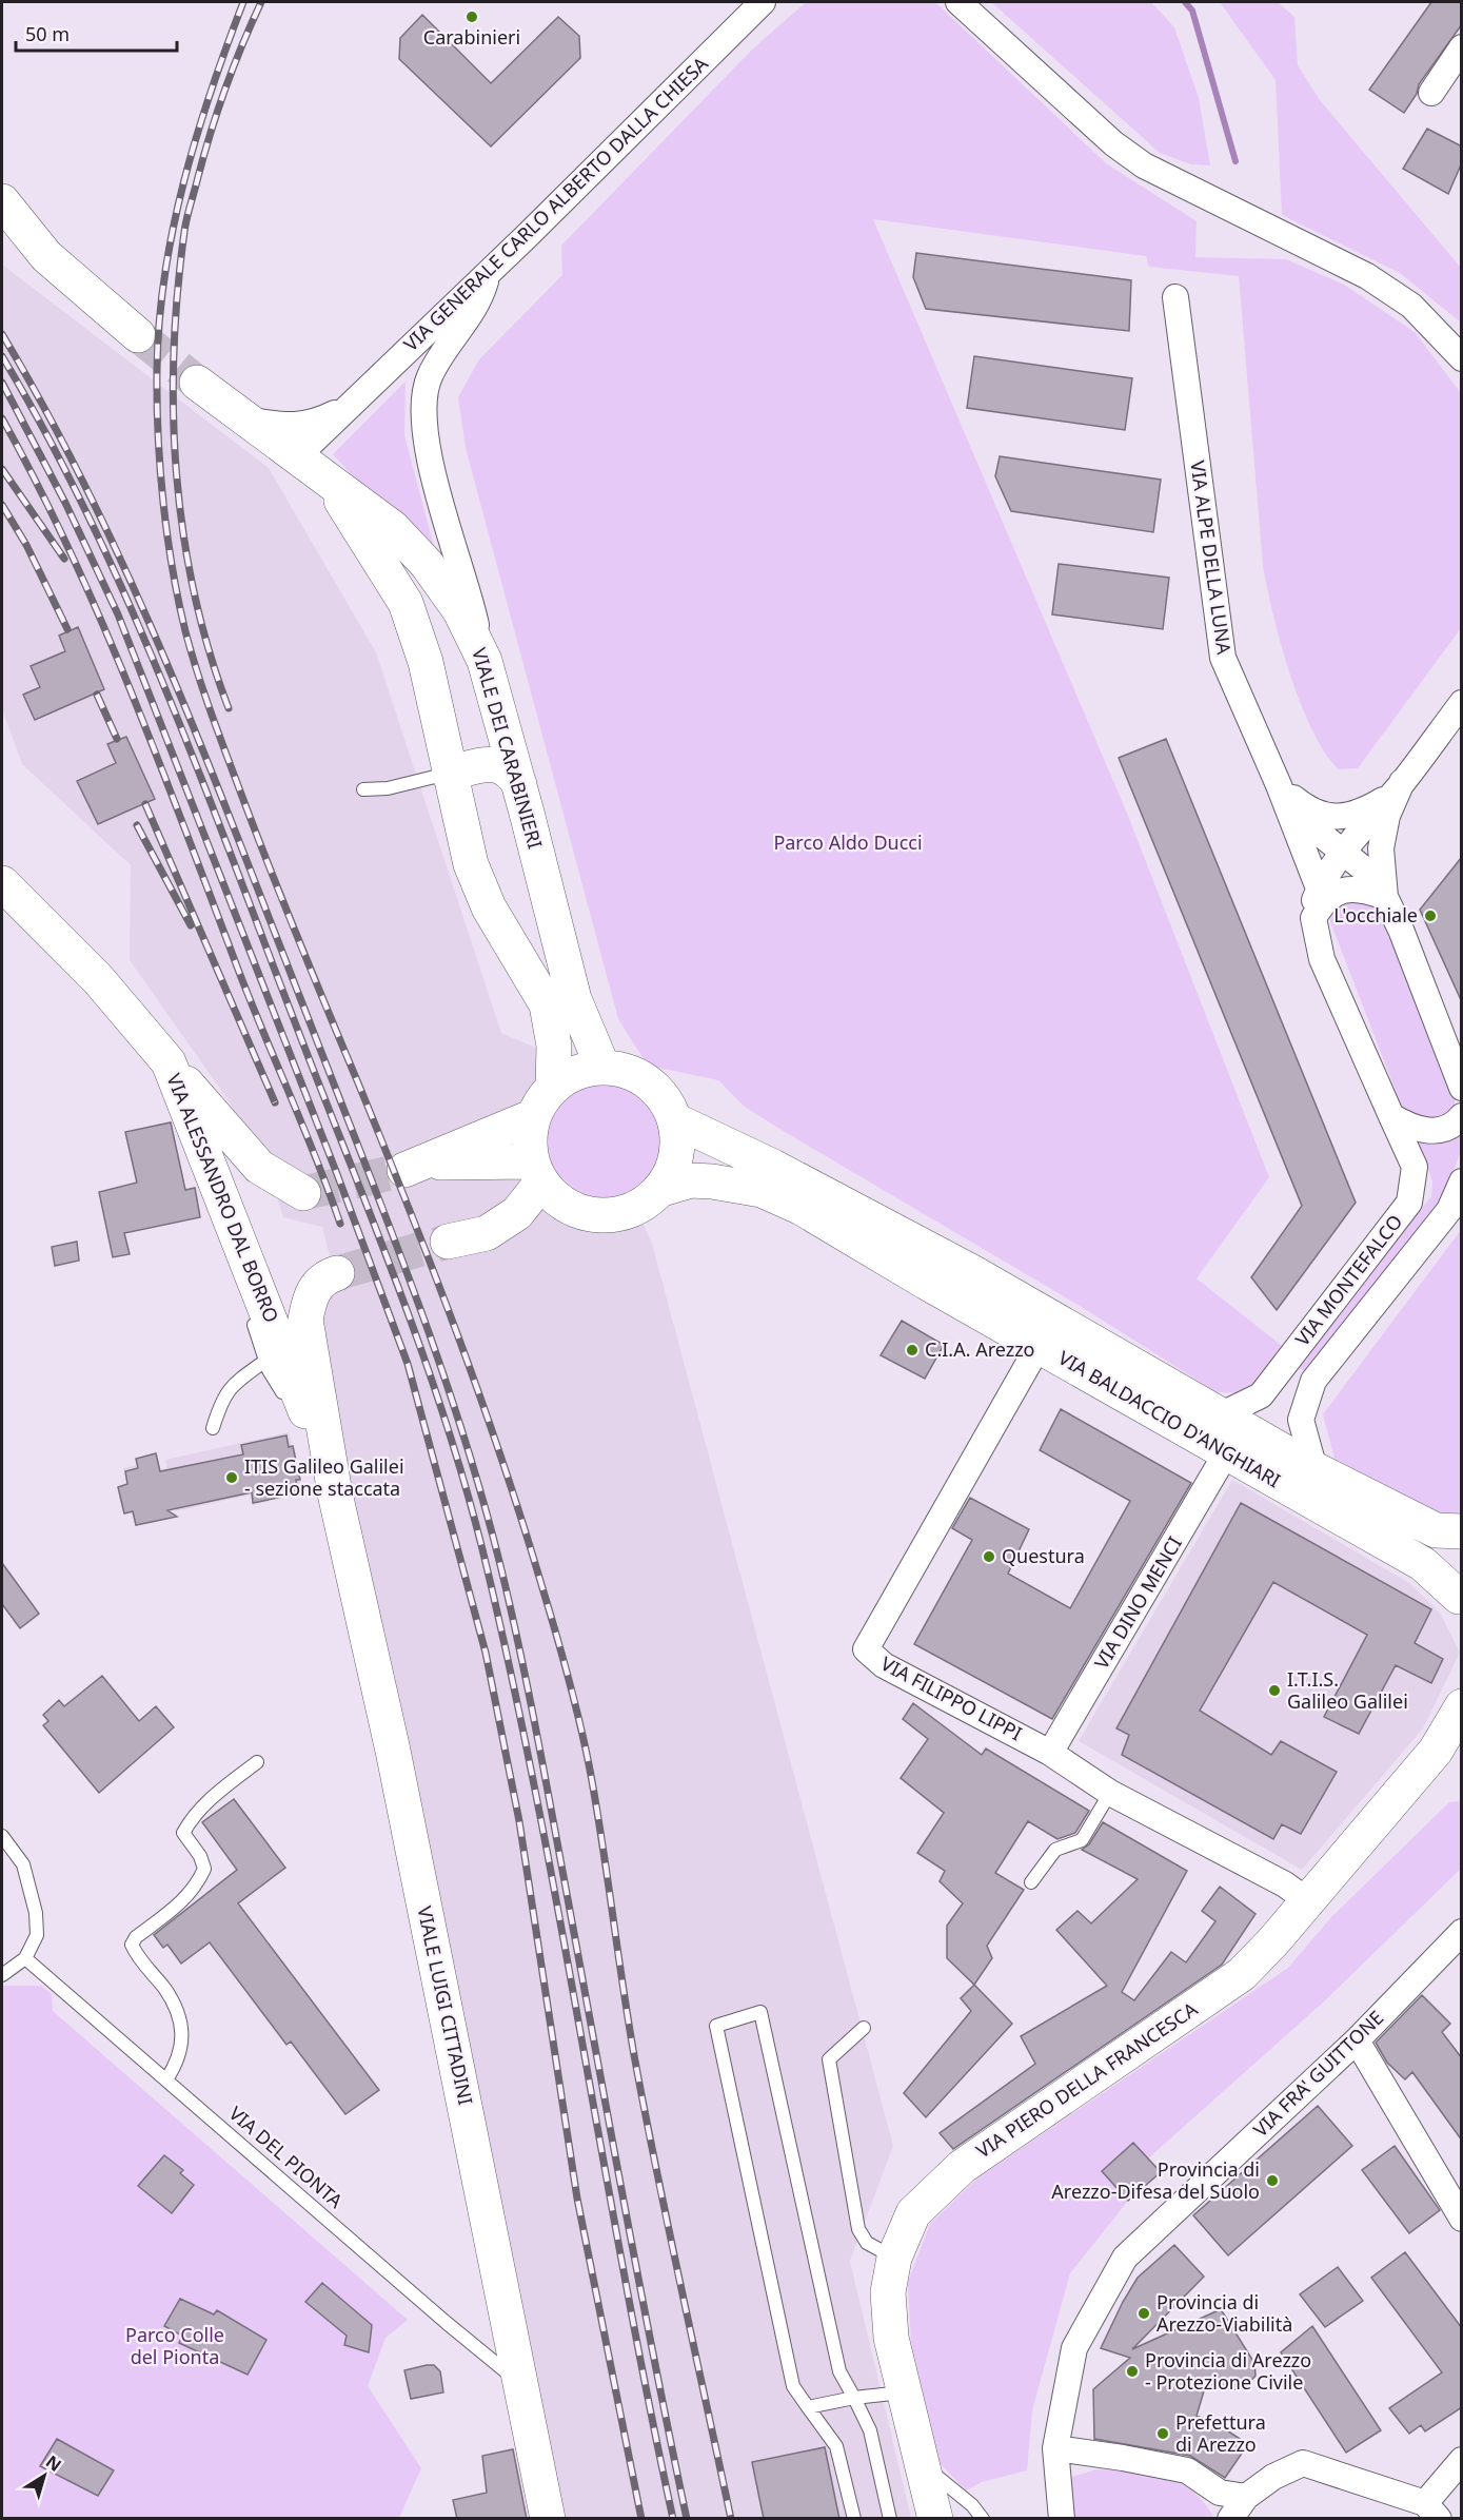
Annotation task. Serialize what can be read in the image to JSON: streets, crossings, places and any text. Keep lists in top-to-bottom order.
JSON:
{
  "streets": {
    "main road": [
      "VIALE DEI CARABINIERI",
      "VIA ALESSANDRO DAL BORRO",
      "VIA BALDACCIO D'ANGHIARI",
      "VIALE LUIGI CITTADINI",
      "VIA PIERO DELLA FRANCESCA"
    ],
    "street": [
      "VIA GENERALE CARLO ALBERTO DALLA CHIESA",
      "VIA ALPE DELLA LUNA",
      "VIA MONTEFALCO",
      "VIA DINO MENCI",
      "VIA FILIPPO LIPPI",
      "VIA FRA' GUITTONE"
    ],
    "lane": ["VIA DEL PIONTA"]
  },
  "crossings": [
    ["VIA GENERALE CARLO ALBERTO DALLA CHIESA", "VIALE DEI CARABINIERI"],
    ["VIA ALPE DELLA LUNA", "VIA MONTEFALCO"],
    ["VIALE DEI CARABINIERI", "VIA BALDACCIO D'ANGHIARI"],
    ["VIA ALESSANDRO DAL BORRO", "VIALE LUIGI CITTADINI"],
    ["VIA MONTEFALCO", "VIA BALDACCIO D'ANGHIARI"],
    ["VIA BALDACCIO D'ANGHIARI", "VIA DINO MENCI"],
    ["VIA BALDACCIO D'ANGHIARI", "VIA FILIPPO LIPPI"],
    ["VIA DINO MENCI", "VIA FILIPPO LIPPI"],
    ["VIA FILIPPO LIPPI", "VIA PIERO DELLA FRANCESCA"],
    ["VIALE LUIGI CITTADINI", "VIA DEL PIONTA"]
  ],
  "parks": ["Parco Aldo Ducci", "Parco Colle del Pionta"],
  "places": [
    "Carabinieri",
    "L'occhiale",
    "C.I.A. Arezzo",
    "ITIS Galileo Galilei - sezione staccata",
    "Questura",
    "I.T.I.S. Galileo Galilei",
    "Provincia di Arezzo-Difesa del Suolo",
    "Provincia di Arezzo-Viabilità",
    "Provincia di Arezzo - Protezione Civile",
    "Prefettura di Arezzo"
  ],
  "scale_bar": "50 m",
  "north": "top right"
}
